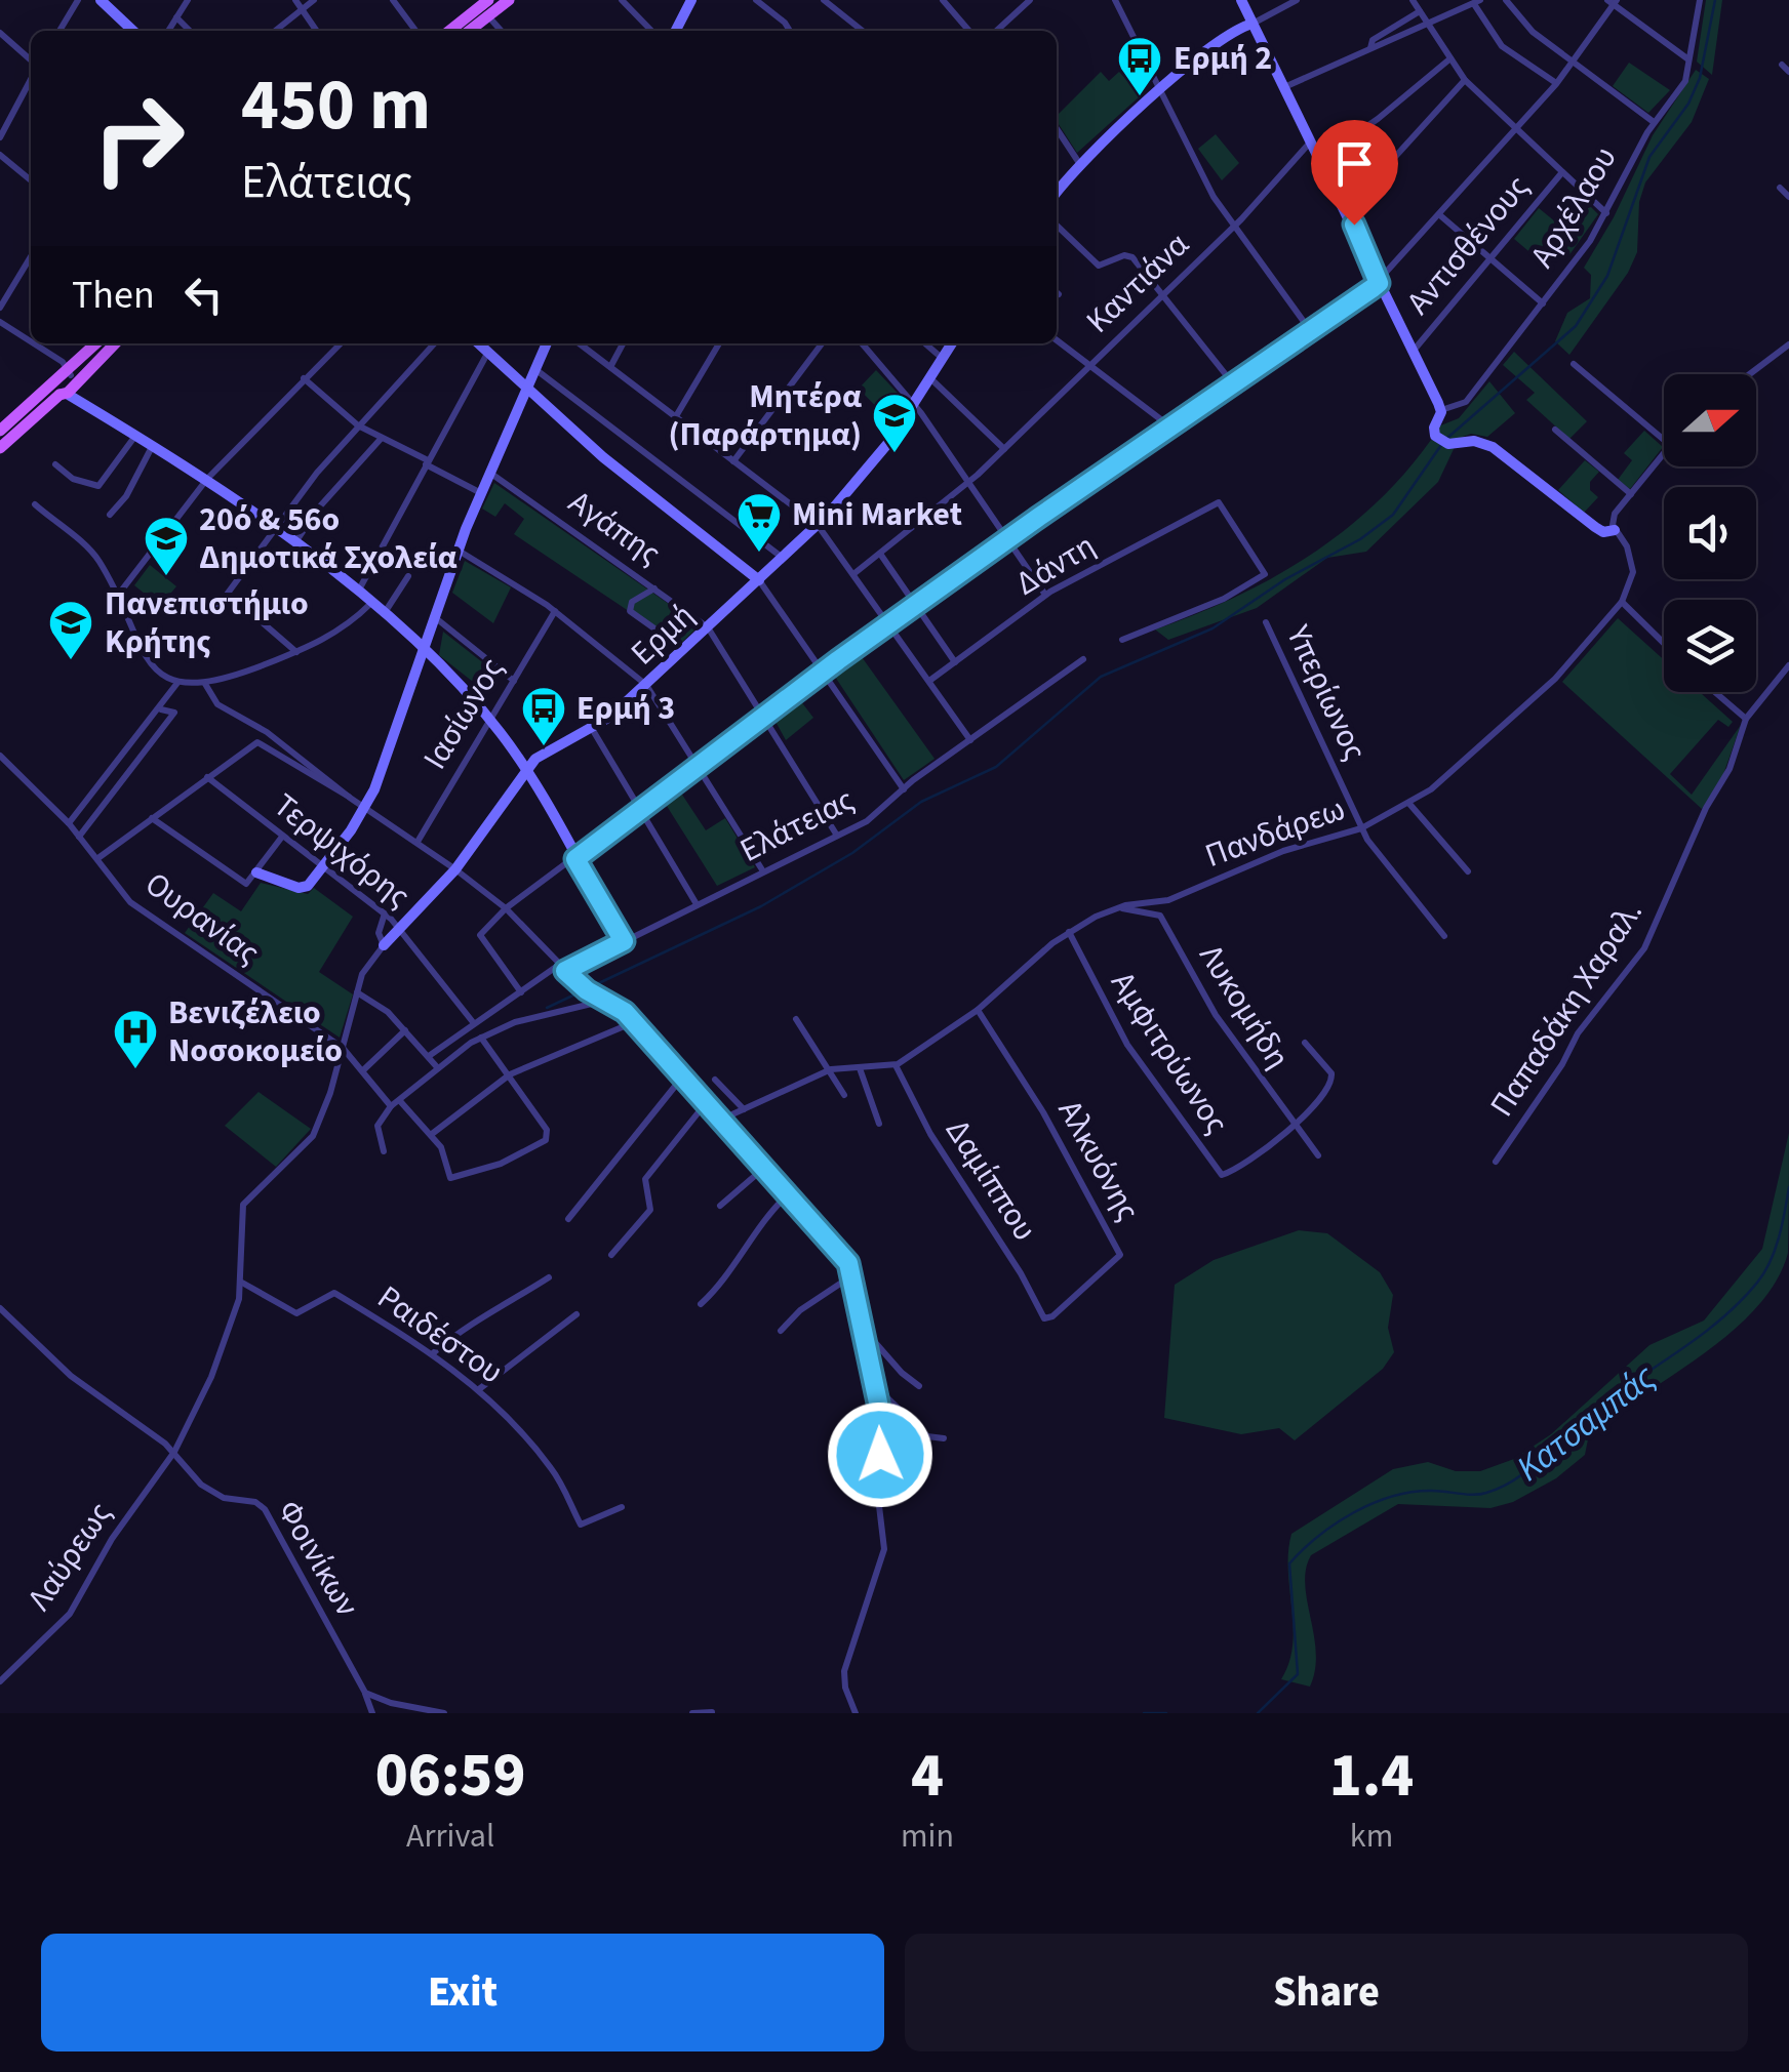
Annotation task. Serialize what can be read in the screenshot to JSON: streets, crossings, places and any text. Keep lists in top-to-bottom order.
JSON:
{
  "streets": {
    "street": [
      "Αρχέλαου",
      "Αντισθένους",
      "Καντιάνα",
      "Αγάπης",
      "Δάντη",
      "Ερμή",
      "Υπερίωνος",
      "Ιασίωνος",
      "Ελάτειας",
      "Πανδάρεω",
      "Τερψιχόρης",
      "Ουρανίας",
      "Λυκομήδη",
      "Παπαδάκη Χαραλ.",
      "Αμφιτρύωνος",
      "Αλκυόνης",
      "Δαμίππου",
      "Ραιδέστου",
      "Λαύρεως",
      "Φοινίκων"
    ]
  },
  "crossings": [
    ["Αγάπης", "Ερμή"],
    ["Ερμή", "Τερψιχόρης"],
    ["Ερμή", "Λαύρεως"],
    ["Υπερίωνος", "Πανδάρεω"],
    ["Ελάτειας", "Τερψιχόρης"],
    ["Πανδάρεω", "Λυκομήδη"],
    ["Πανδάρεω", "Αμφιτρύωνος"],
    ["Πανδάρεω", "Αλκυόνης"],
    ["Πανδάρεω", "Δαμίππου"],
    ["Ουρανίας", "Λαύρεως"],
    ["Λυκομήδη", "Αμφιτρύωνος"],
    ["Αλκυόνης", "Δαμίππου"],
    ["Ραιδέστου", "Λαύρεως"],
    ["Λαύρεως", "Φοινίκων"]
  ],
  "water": ["Κατσαμπάς"],
  "places": {
    "bus stop": ["Ερμή 2", "Ερμή 3"],
    "school or university": ["Μητέρα (Παράρτημα)", "20ό & 56ο Δημοτικά Σχολεία", "Πανεπιστήμιο Κρήτης"],
    "supermarket": ["Mini Market"],
    "hospital": ["Βενιζέλειο Νοσοκομείο"]
  },
  "north": "right",
  "page": {
    "turn": ["450 m", "Ελάτειας"],
    "then": "Then",
    "eta": [
      "06:59",
      "Arrival",
      "4",
      "min",
      "1.4",
      "km"
    ],
    "buttons": ["Exit", "Share"]
  }
}
